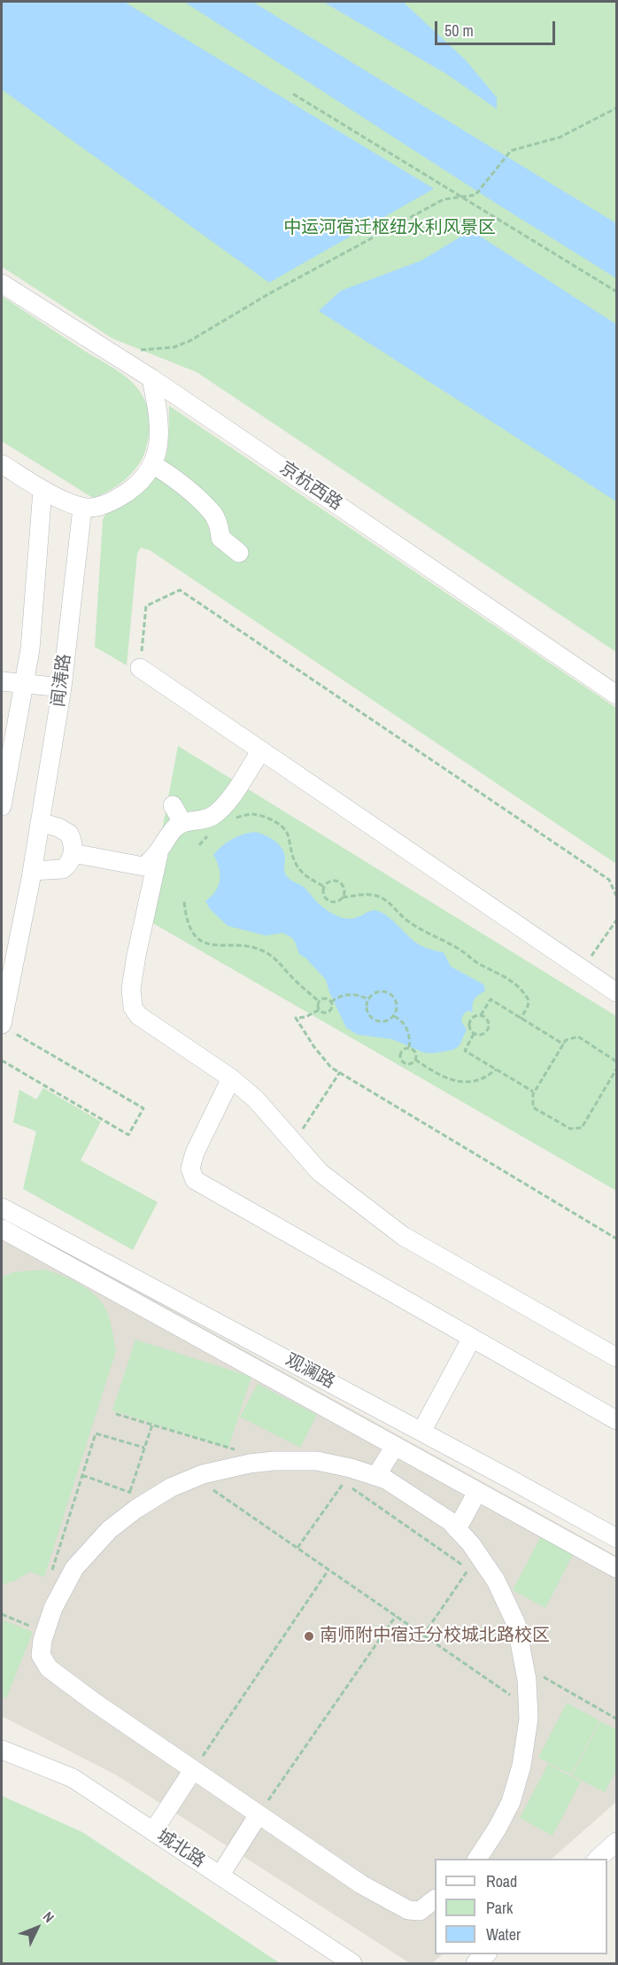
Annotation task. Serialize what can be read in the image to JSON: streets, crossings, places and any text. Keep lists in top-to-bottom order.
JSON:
{
  "streets": {
    "street": [
      "京杭西路",
      "闻涛路",
      "观澜路",
      "城北路"
    ]
  },
  "parks": ["中运河宿迁枢纽水利风景区"],
  "places": ["南师附中宿迁分校城北路校区"],
  "legend": ["Road", "Park", "Water"],
  "scale_bar": "50 m",
  "north": "top right"
}
